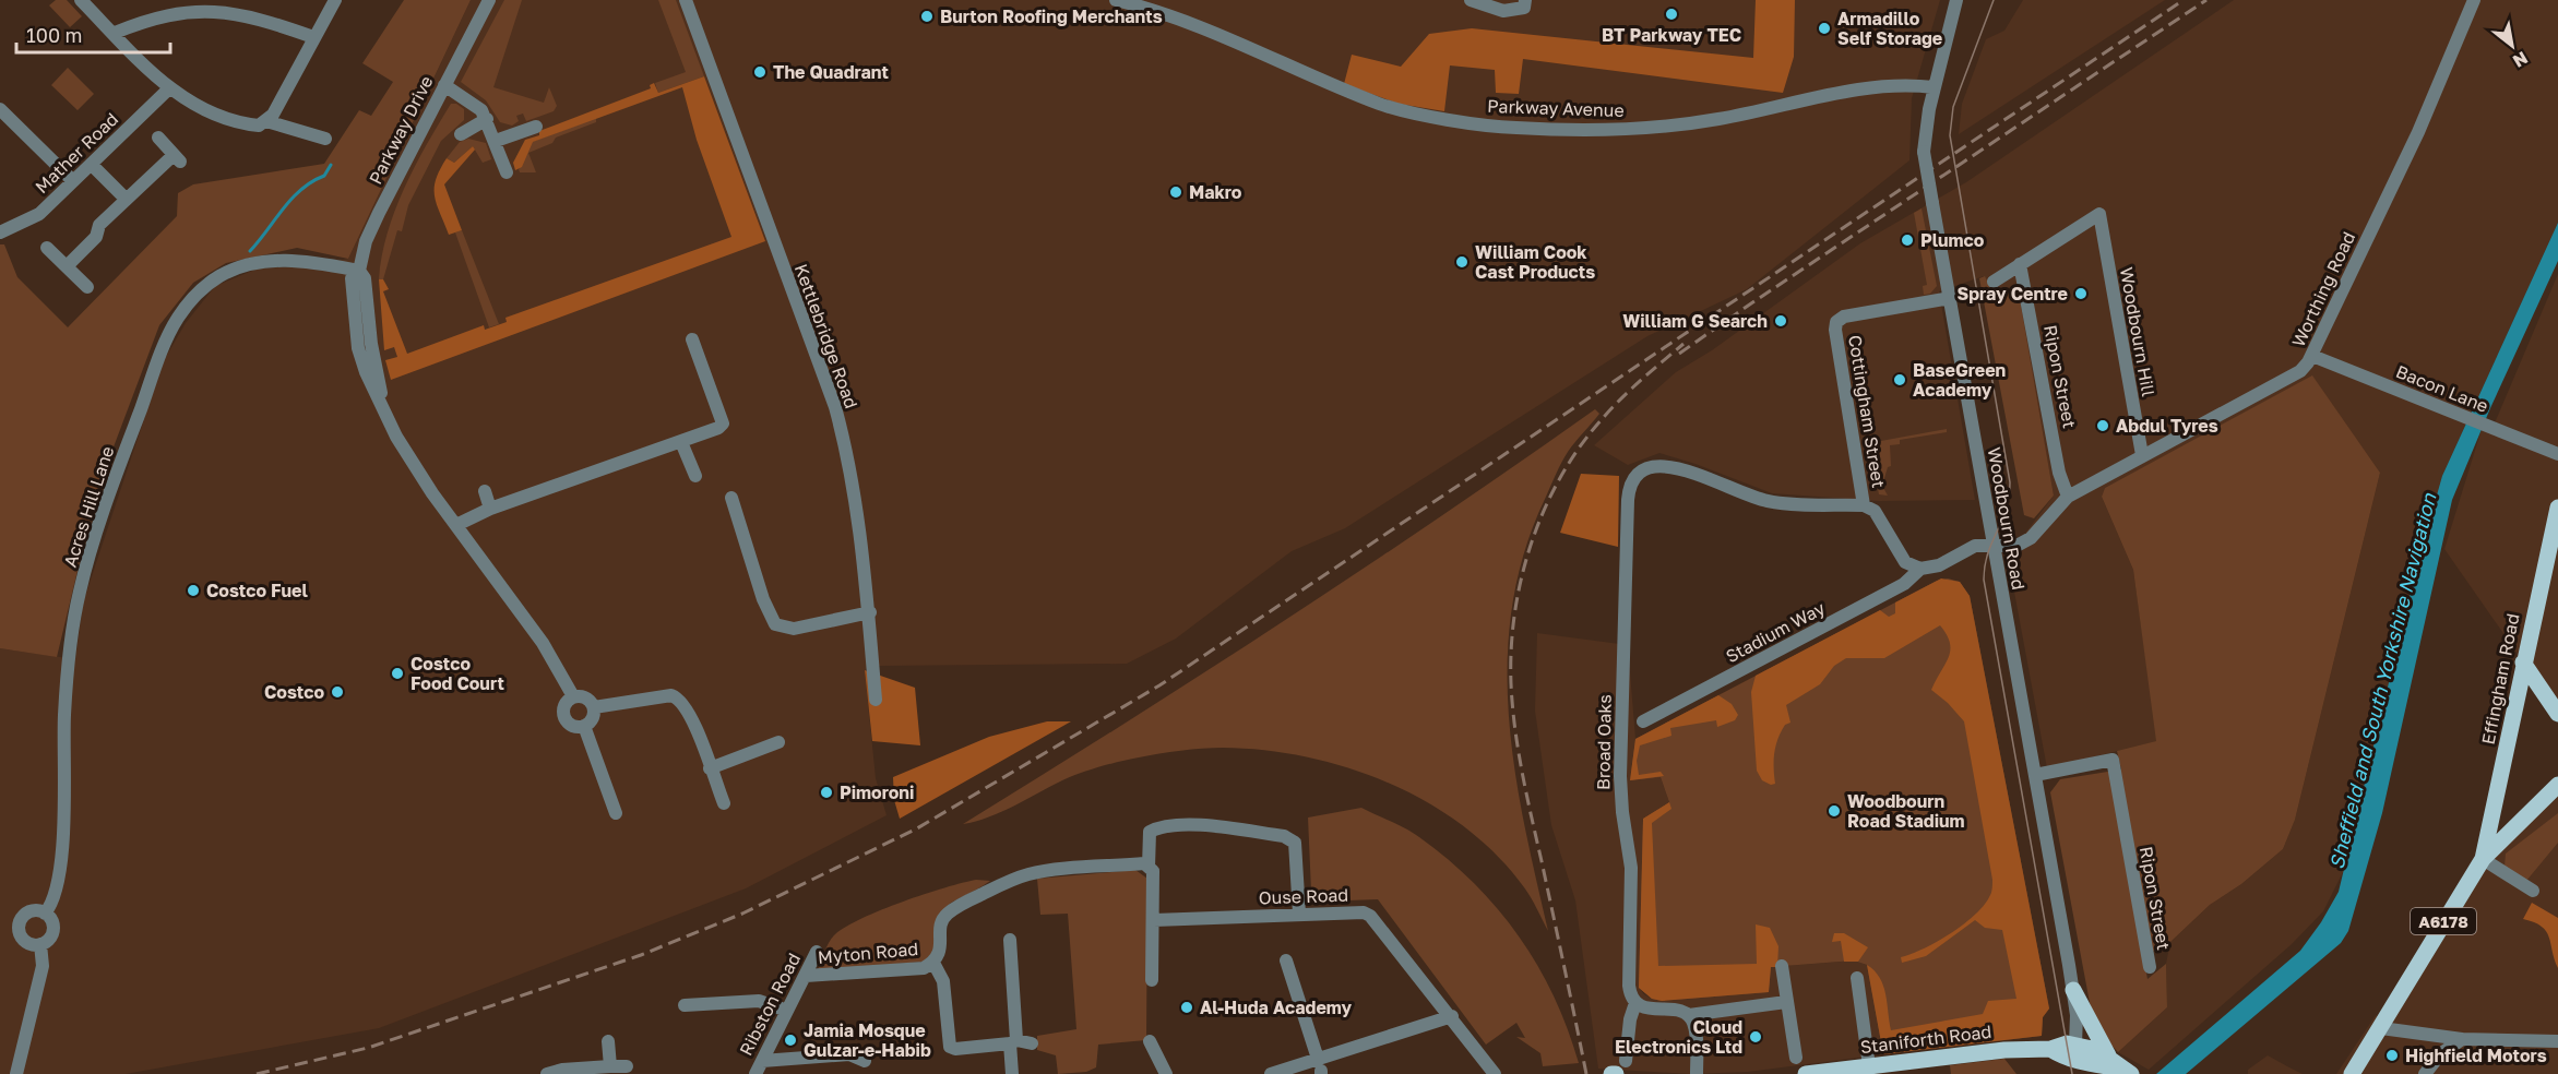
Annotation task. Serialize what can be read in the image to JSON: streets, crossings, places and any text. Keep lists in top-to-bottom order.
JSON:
{
  "streets": {
    "main road": ["Effingham Road", "A6178", "Staniforth Road"],
    "street": [
      "Parkway Avenue",
      "Parkway Drive",
      "Mather Road",
      "Worthing Road",
      "Woodbourn Hill",
      "Kettlebridge Road",
      "Ripon Street",
      "Bacon Lane",
      "Cottingham Street",
      "Acres Hill Lane",
      "Woodbourn Road",
      "Stadium Way",
      "Broad Oaks",
      "Ouse Road",
      "Myton Road",
      "Ribston Road"
    ]
  },
  "crossings": [
    ["Parkway Avenue", "Woodbourn Road"],
    ["Parkway Drive", "Acres Hill Lane"],
    ["Worthing Road", "Woodbourn Hill"],
    ["Worthing Road", "Ripon Street"],
    ["Worthing Road", "Bacon Lane"],
    ["Worthing Road", "Woodbourn Road"],
    ["Worthing Road", "Stadium Way"],
    ["Woodbourn Hill", "Ripon Street"],
    ["Ripon Street", "Woodbourn Road"],
    ["Cottingham Street", "Woodbourn Road"],
    ["Cottingham Street", "Broad Oaks"],
    ["Effingham Road", "A6178"],
    ["Myton Road", "Ribston Road"]
  ],
  "water": ["Sheffield and South Yorkshire Navigation"],
  "places": [
    "BT Parkway TEC",
    "Burton Roofing Merchants",
    "Armadillo Self Storage",
    "The Quadrant",
    "Makro",
    "Plumco",
    "William Cook Cast Products",
    "Spray Centre",
    "William G Search",
    "BaseGreen Academy",
    "Abdul Tyres",
    "Costco Fuel",
    "Costco Food Court",
    "Costco",
    "Pimoroni",
    "Woodbourn Road Stadium",
    "Al-Huda Academy",
    "Cloud Electronics Ltd",
    "Jamia Mosque Gulzar-e-Habib",
    "Highfield Motors"
  ],
  "scale_bar": "100 m",
  "north": "bottom right"
}
